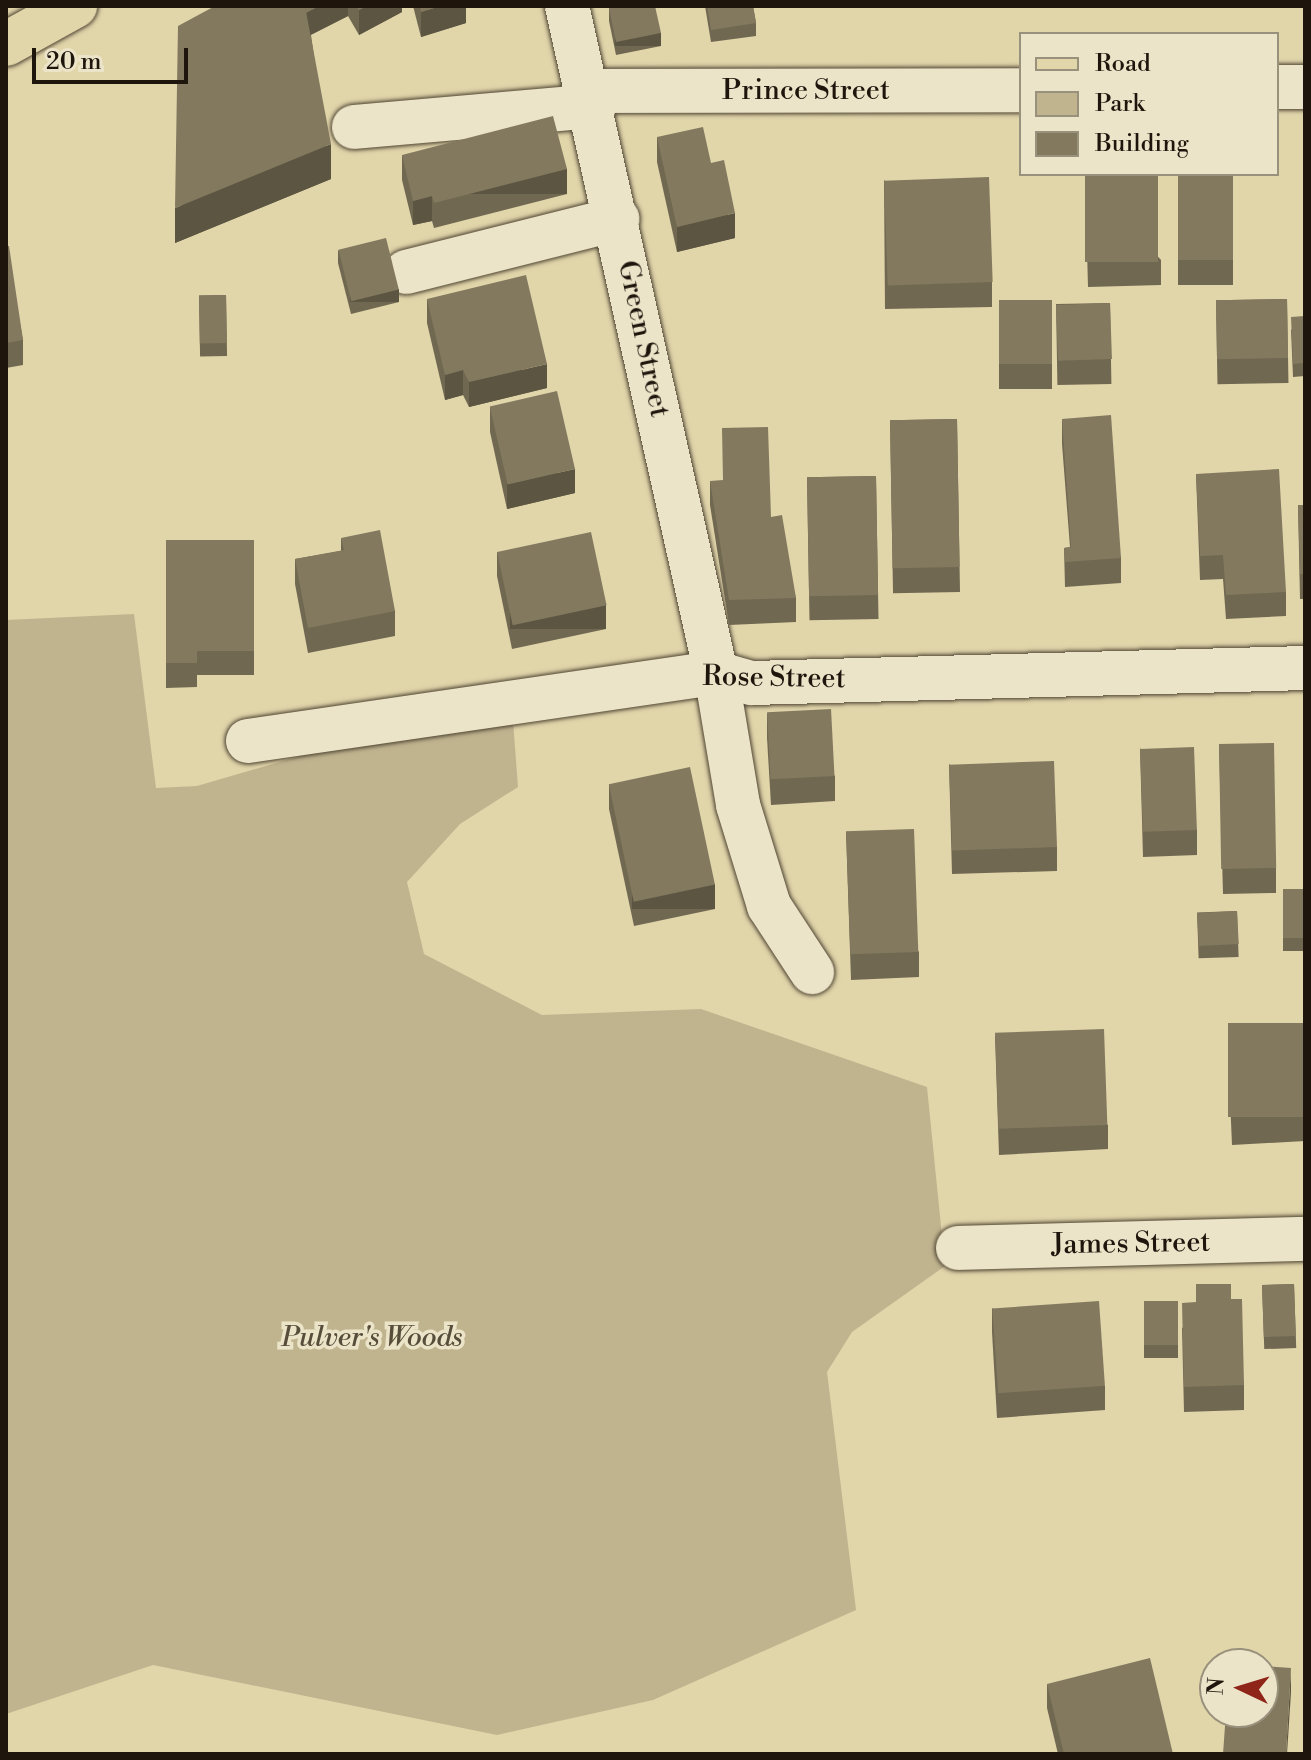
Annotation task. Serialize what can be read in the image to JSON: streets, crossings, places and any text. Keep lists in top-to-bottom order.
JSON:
{
  "streets": {
    "street": [
      "Prince Street",
      "Green Street",
      "Rose Street",
      "James Street"
    ]
  },
  "crossings": [
    ["Prince Street", "Green Street"],
    ["Green Street", "Rose Street"]
  ],
  "parks": ["Pulver's Woods"],
  "legend": ["Road", "Park", "Building"],
  "scale_bar": "20 m",
  "north": "left"
}
